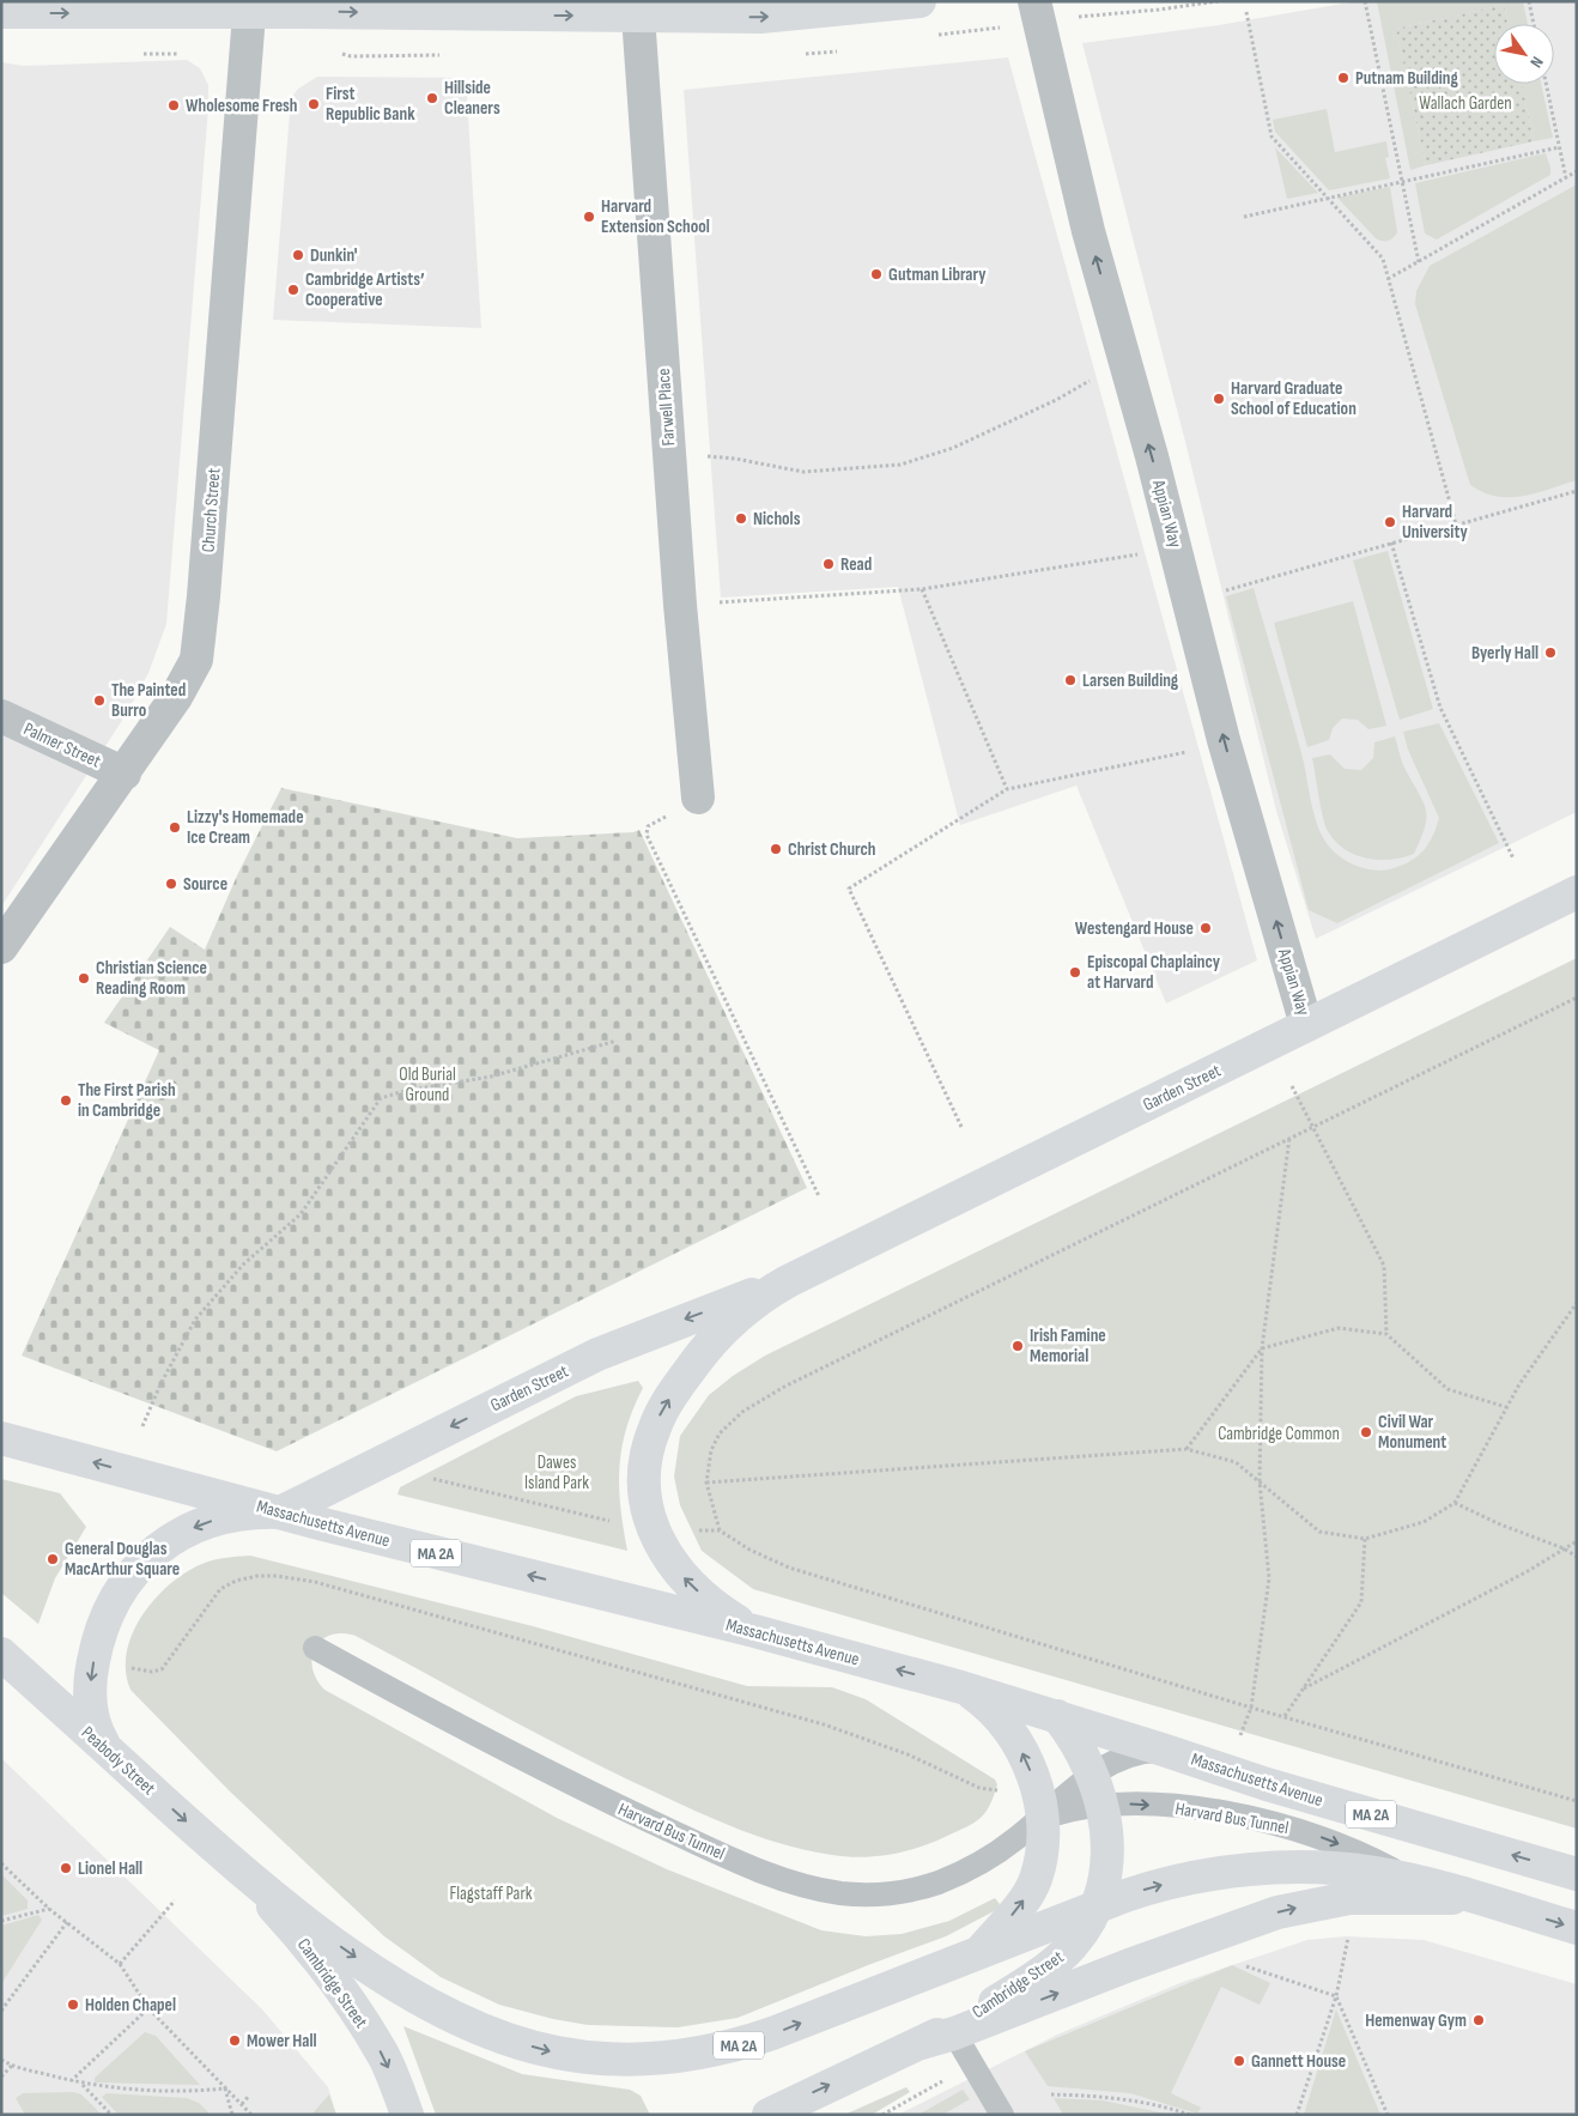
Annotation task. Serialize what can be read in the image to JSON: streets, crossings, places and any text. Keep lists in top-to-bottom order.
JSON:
{
  "streets": {
    "main road": [
      "Garden Street",
      "Massachusetts Avenue",
      "MA 2A",
      "Peabody Street",
      "Cambridge Street"
    ],
    "street": [
      "Farwell Place",
      "Church Street",
      "Appian Way",
      "Palmer Street"
    ],
    "lane": ["Harvard Bus Tunnel"]
  },
  "crossings": [
    ["Church Street", "Palmer Street"],
    ["Appian Way", "Garden Street"],
    ["Garden Street", "Massachusetts Avenue"],
    ["Massachusetts Avenue", "Harvard Bus Tunnel"],
    ["Massachusetts Avenue", "Cambridge Street"],
    ["MA 2A", "Peabody Street"],
    ["MA 2A", "Harvard Bus Tunnel"],
    ["MA 2A", "Cambridge Street"],
    ["Peabody Street", "Cambridge Street"],
    ["Harvard Bus Tunnel", "Cambridge Street"]
  ],
  "one_way": ["Appian Way", "Peabody Street"],
  "parks": [
    "Wallach Garden",
    "Old Burial Ground",
    "Cambridge Common",
    "Dawes Island Park",
    "Flagstaff Park"
  ],
  "places": [
    "Putnam Building",
    "Hillside Cleaners",
    "First Republic Bank",
    "Wholesome Fresh",
    "Harvard Extension School",
    "Dunkin'",
    "Gutman Library",
    "Cambridge Artists’ Cooperative",
    "Harvard Graduate School of Education",
    "Nichols",
    "Harvard University",
    "Read",
    "Byerly Hall",
    "Larsen Building",
    "The Painted Burro",
    "Lizzy's Homemade Ice Cream",
    "Christ Church",
    "Source",
    "Westengard House",
    "Episcopal Chaplaincy at Harvard",
    "Christian Science Reading Room",
    "The First Parish in Cambridge",
    "Irish Famine Memorial",
    "Civil War Monument",
    "General Douglas MacArthur Square",
    "Lionel Hall",
    "Holden Chapel",
    "Hemenway Gym",
    "Mower Hall",
    "Gannett House"
  ],
  "north": "bottom right"
}
